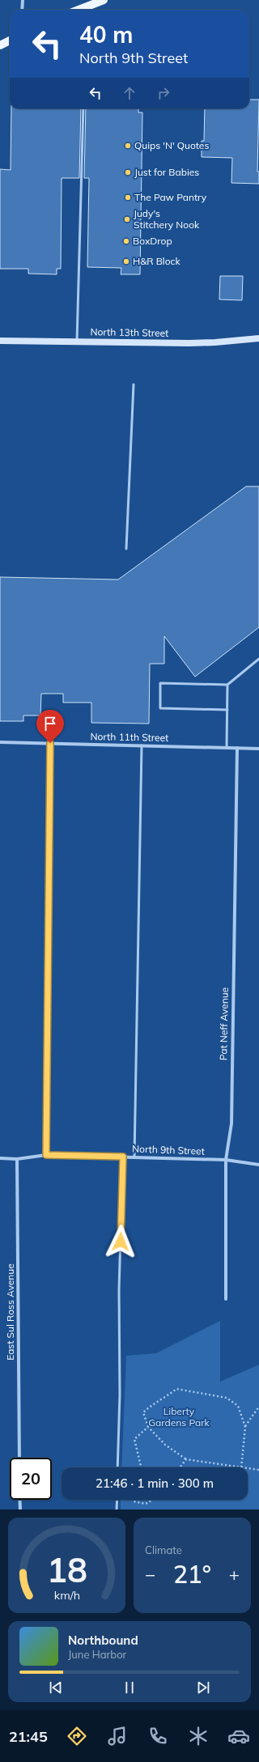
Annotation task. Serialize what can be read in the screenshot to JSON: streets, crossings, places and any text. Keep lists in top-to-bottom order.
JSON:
{
  "streets": {
    "street": [
      "North 13th Street",
      "North 11th Street",
      "Pat Neff Avenue",
      "North 9th Street",
      "East Sul Ross Avenue"
    ]
  },
  "crossings": [
    ["North 11th Street", "Pat Neff Avenue"],
    ["Pat Neff Avenue", "North 9th Street"],
    ["North 9th Street", "East Sul Ross Avenue"]
  ],
  "parks": ["Liberty Gardens Park"],
  "places": [
    "Quips 'N' Quotes",
    "Just for Babies",
    "The Paw Pantry",
    "Judy's Stitchery Nook",
    "BoxDrop",
    "H&R Block"
  ],
  "page": {
    "turn": ["40 m", "North 9th Street"],
    "limit": "20",
    "trip": "21:46 · 1 min · 300 m",
    "tile": "Climate",
    "heat": ["−", "21°", "+"],
    "song": ["Northbound", "June Harbor"],
    "tabs": "21:45",
    "gauge": ["18", "km/h"]
  }
}
